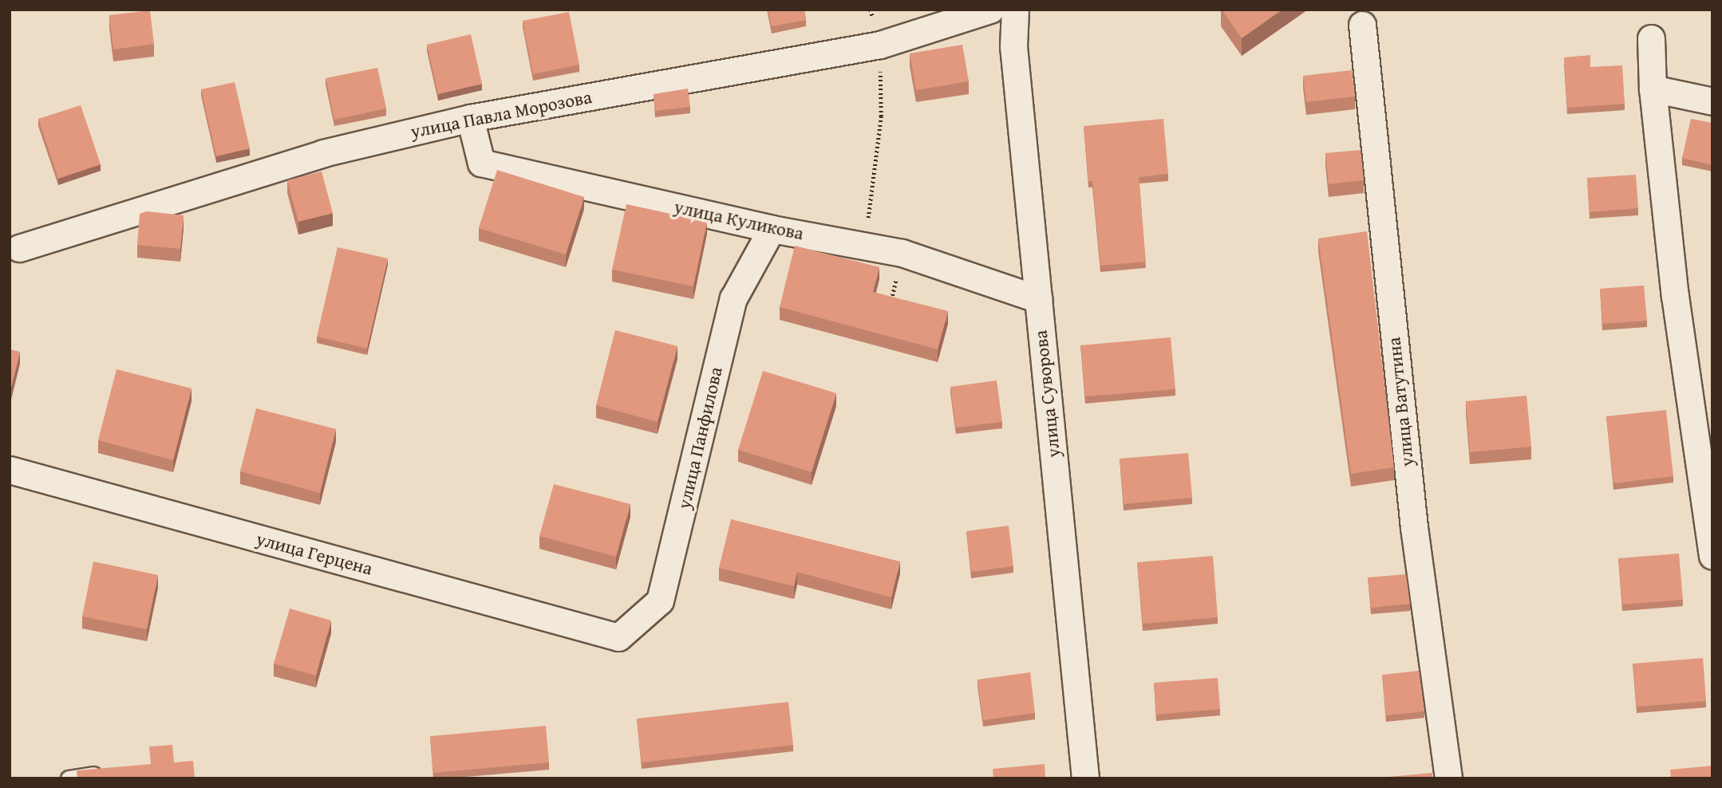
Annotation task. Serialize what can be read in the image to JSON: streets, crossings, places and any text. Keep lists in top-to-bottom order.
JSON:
{
  "streets": {
    "street": [
      "улица Павла Морозова",
      "улица Куликова",
      "улица Суворова",
      "улица Ватутина",
      "улица Панфилова",
      "улица Герцена"
    ]
  },
  "crossings": [
    ["улица Павла Морозова", "улица Куликова"],
    ["улица Куликова", "улица Суворова"],
    ["улица Куликова", "улица Панфилова"],
    ["улица Панфилова", "улица Герцена"]
  ]
}
